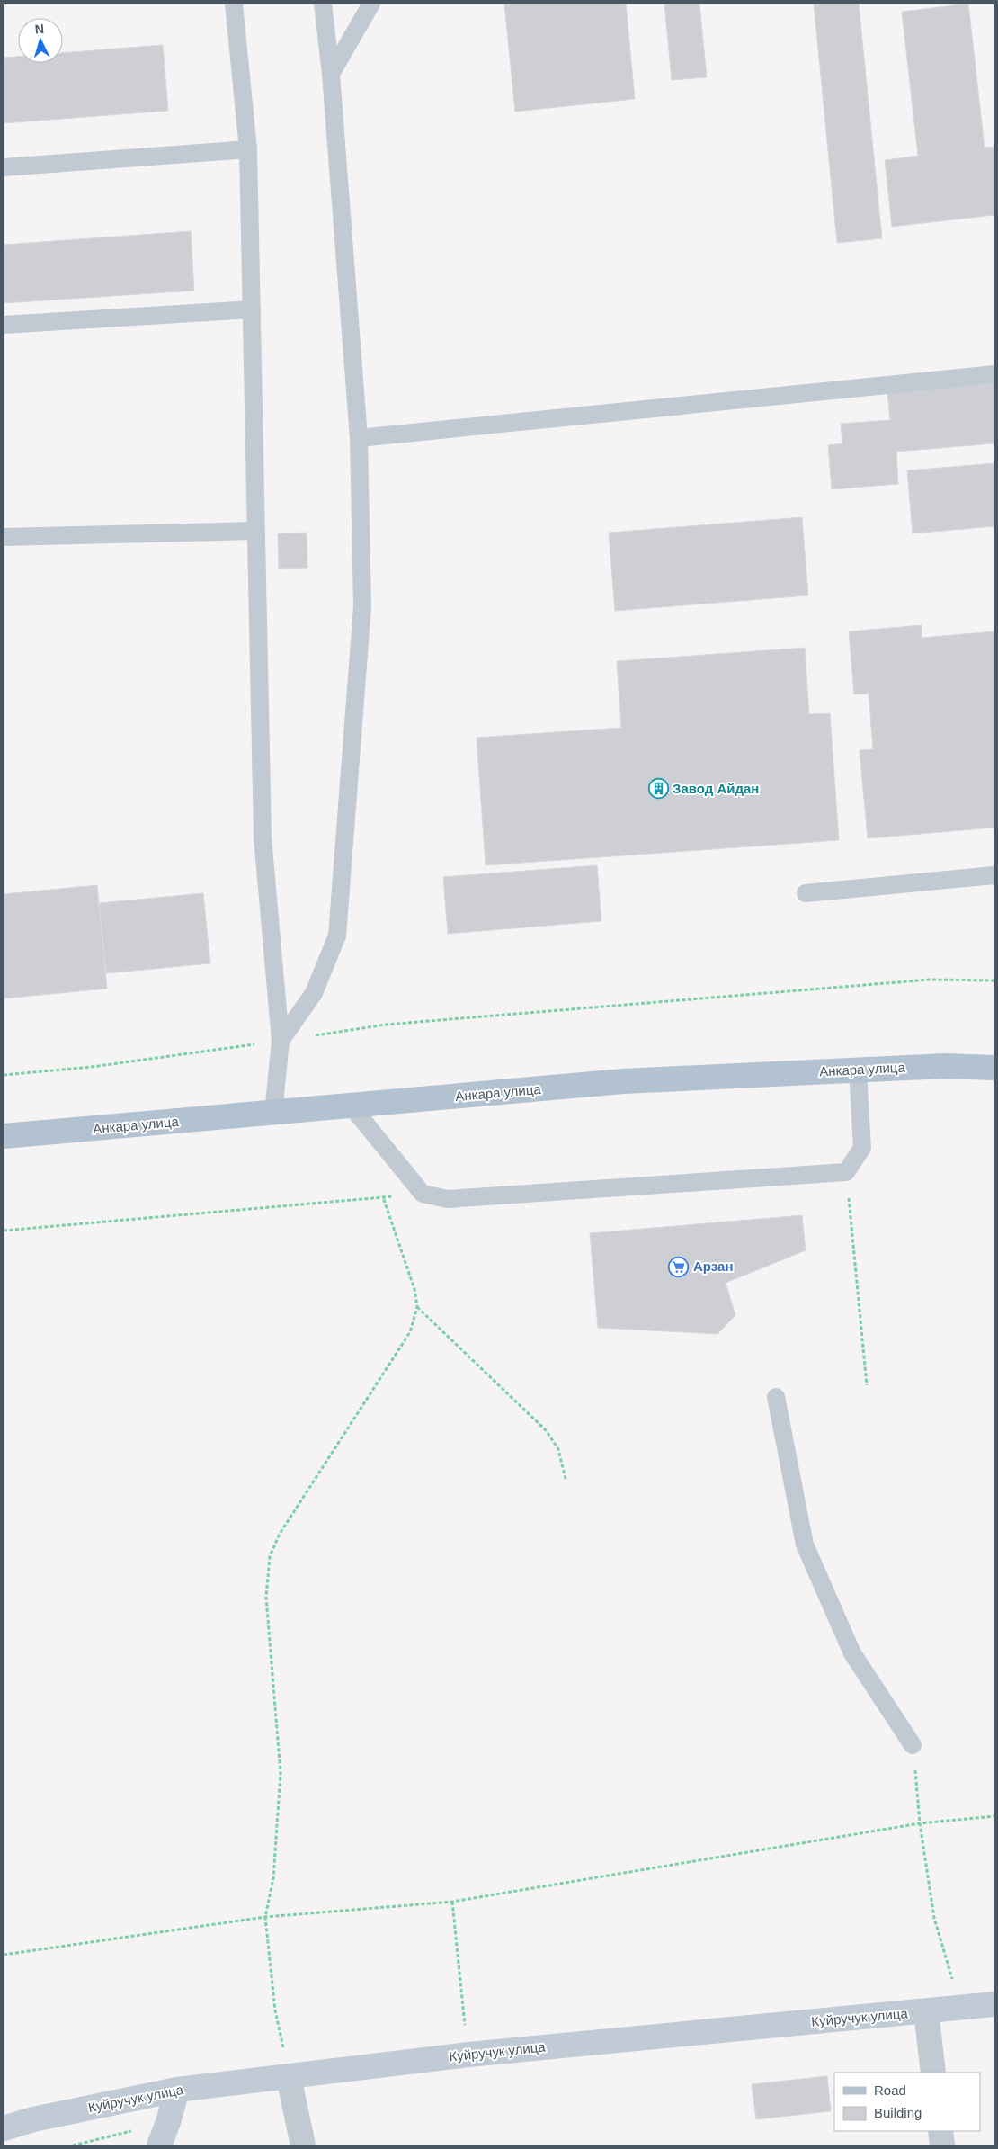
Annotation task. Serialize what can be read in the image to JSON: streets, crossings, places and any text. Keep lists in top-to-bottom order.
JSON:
{
  "streets": {
    "main road": ["Анкара улица"],
    "street": ["Куйручук улица"]
  },
  "places": {
    "building": ["Завод Айдан"],
    "supermarket": ["Арзан"]
  },
  "legend": ["Road", "Building"],
  "north": "top"
}
